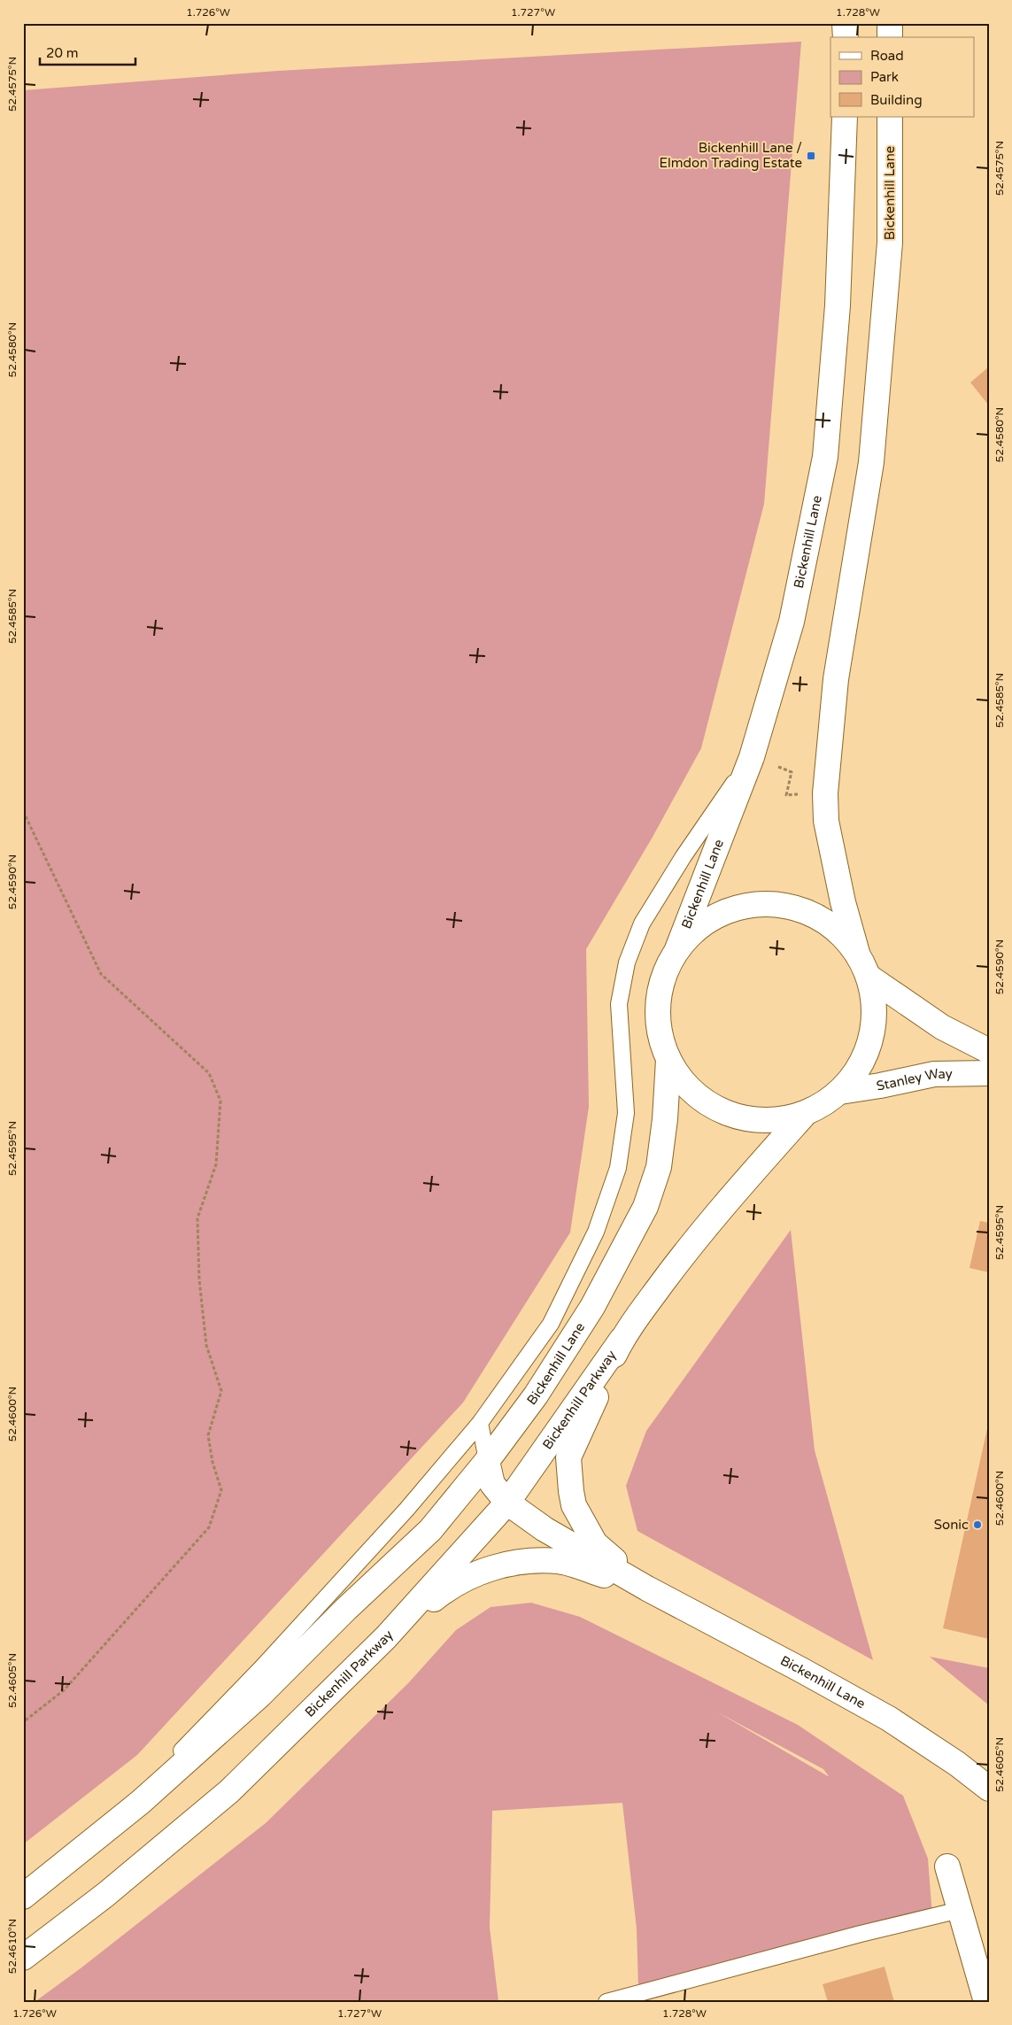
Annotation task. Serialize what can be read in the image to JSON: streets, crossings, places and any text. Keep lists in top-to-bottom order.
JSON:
{
  "streets": {
    "main road": ["Bickenhill Lane", "Stanley Way", "Bickenhill Parkway"]
  },
  "crossings": [
    ["Bickenhill Lane", "Bickenhill Parkway"]
  ],
  "places": {
    "transit": ["Bickenhill Lane / Elmdon Trading Estate"],
    "other": ["Sonic"]
  },
  "legend": ["Road", "Park", "Building"],
  "scale_bar": "20 m",
  "coordinates": [
    "1.726°W",
    "1.727°W",
    "1.728°W",
    "52.4575°N",
    "52.4580°N",
    "52.4585°N",
    "52.4590°N",
    "52.4595°N",
    "52.4600°N",
    "52.4605°N",
    "52.4610°N"
  ]
}
